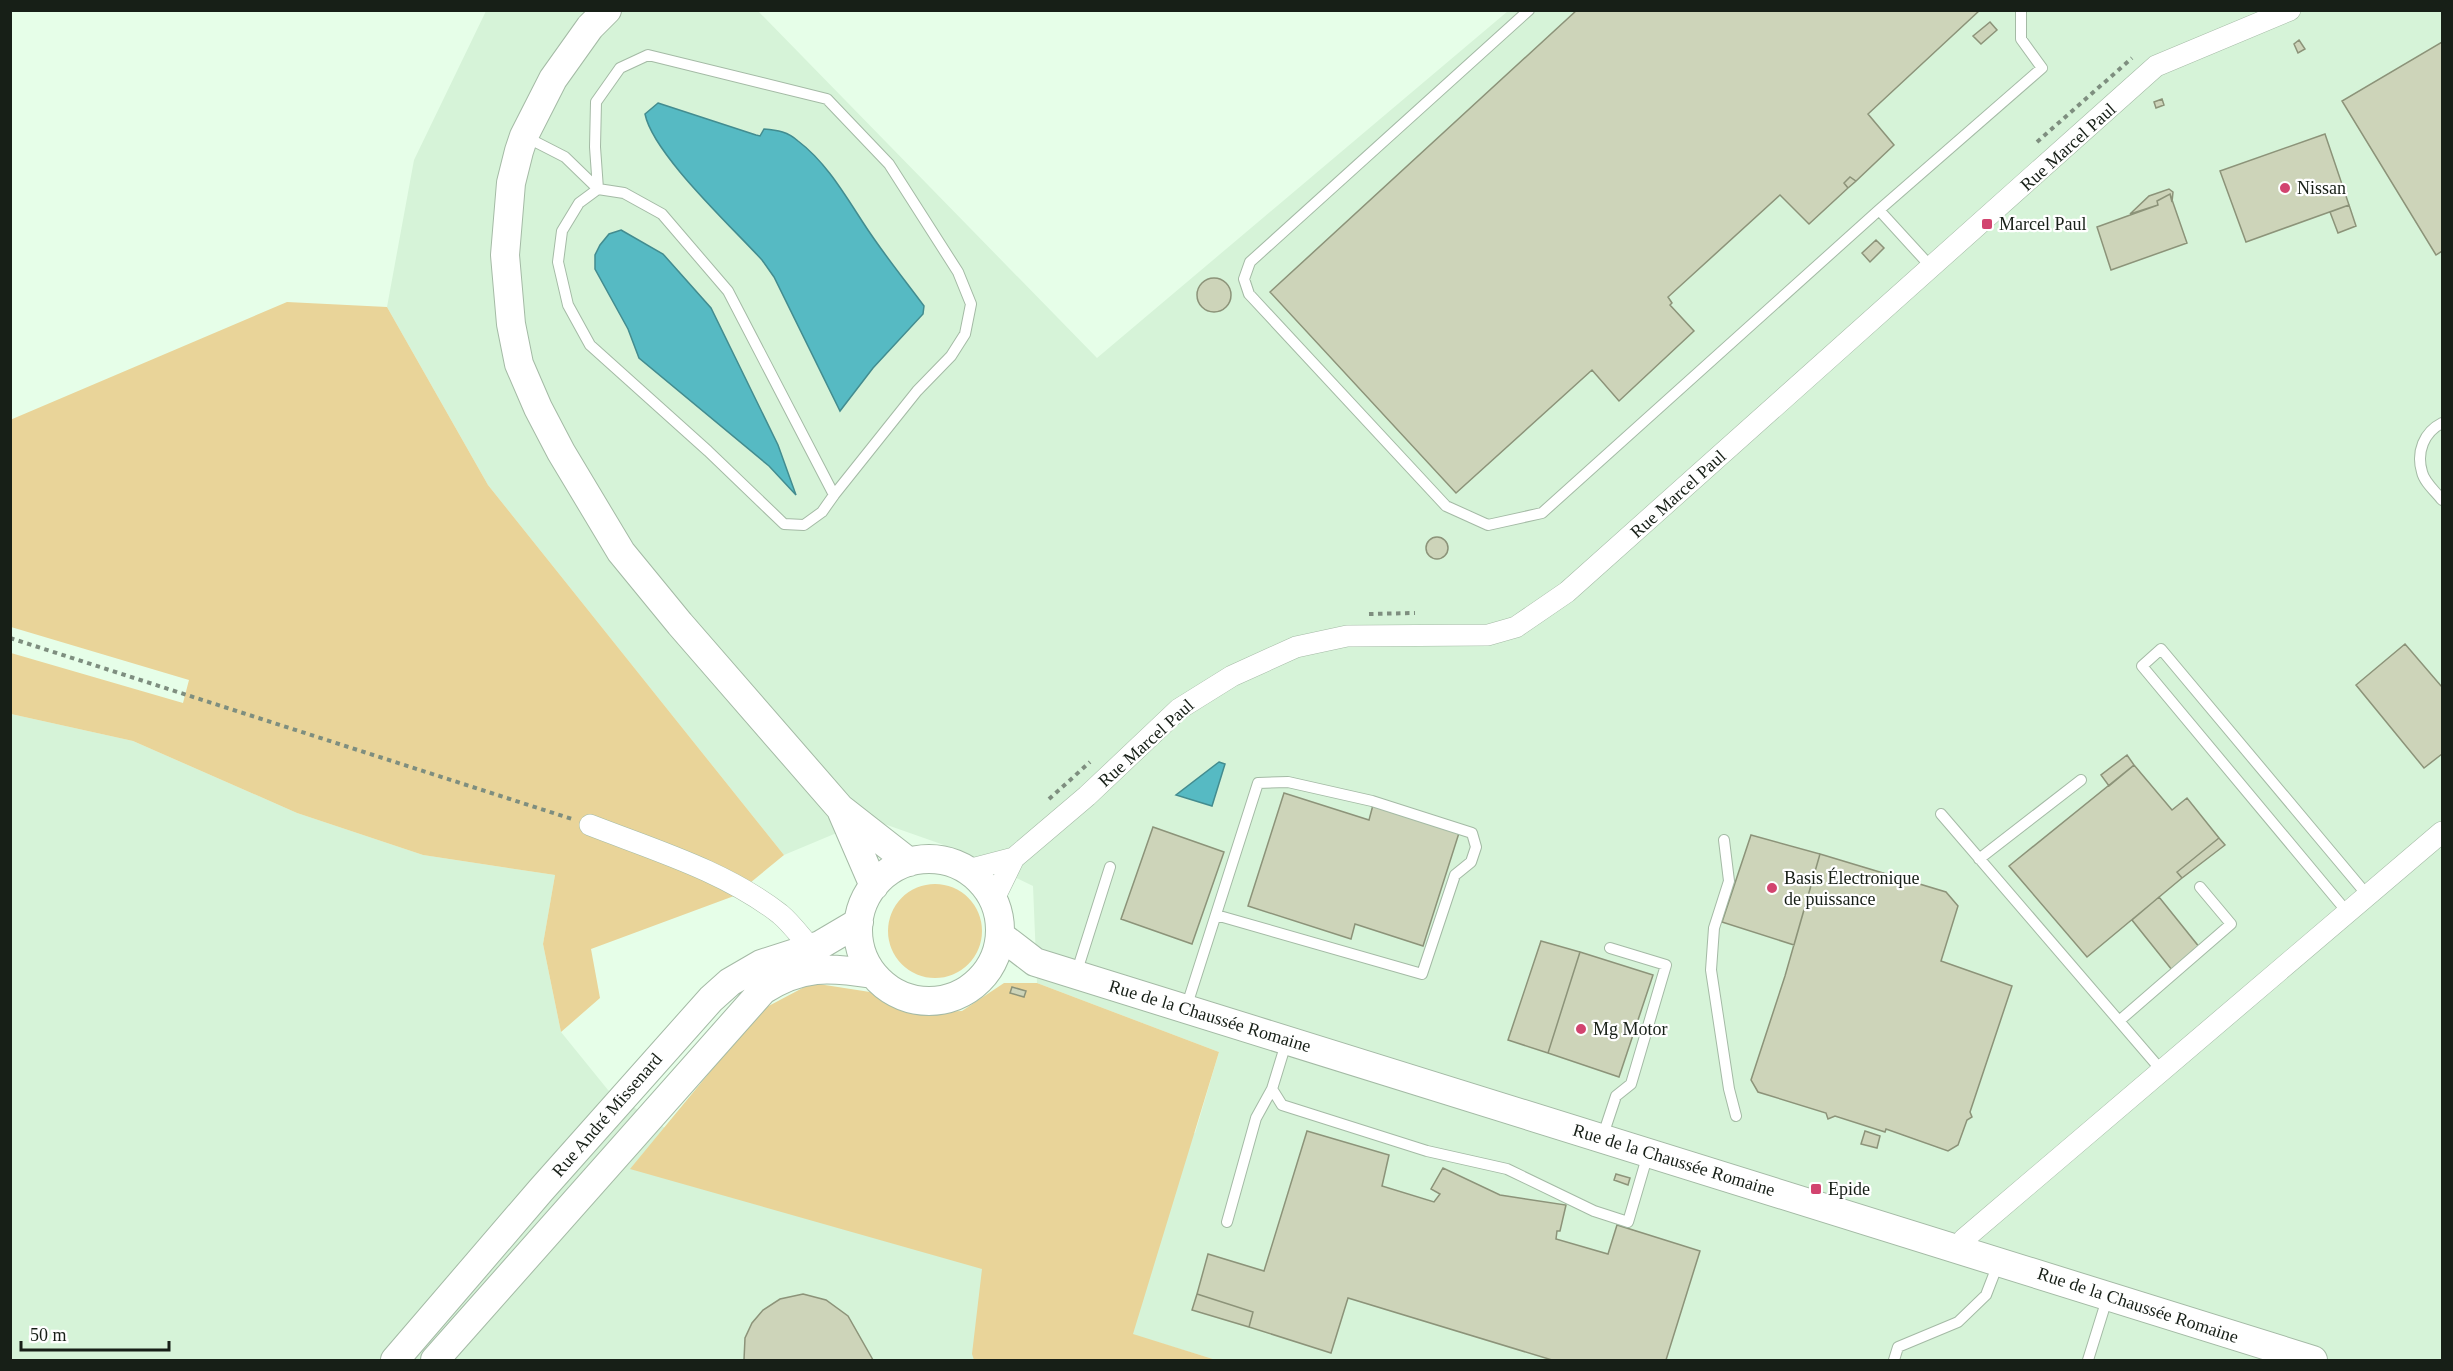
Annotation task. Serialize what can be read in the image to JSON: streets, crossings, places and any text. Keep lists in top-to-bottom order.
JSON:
{
  "streets": {
    "street": ["Rue Marcel Paul", "Rue de la Chaussée Romaine", "Rue André Missenard"]
  },
  "crossings": [
    ["Rue Marcel Paul", "Rue de la Chaussée Romaine"],
    ["Rue Marcel Paul", "Rue André Missenard"],
    ["Rue de la Chaussée Romaine", "Rue André Missenard"]
  ],
  "places": {
    "other": ["Nissan", "Basis Électronique de puissance", "Mg Motor"],
    "transit": ["Marcel Paul", "Epide"]
  },
  "scale_bar": "50 m"
}
